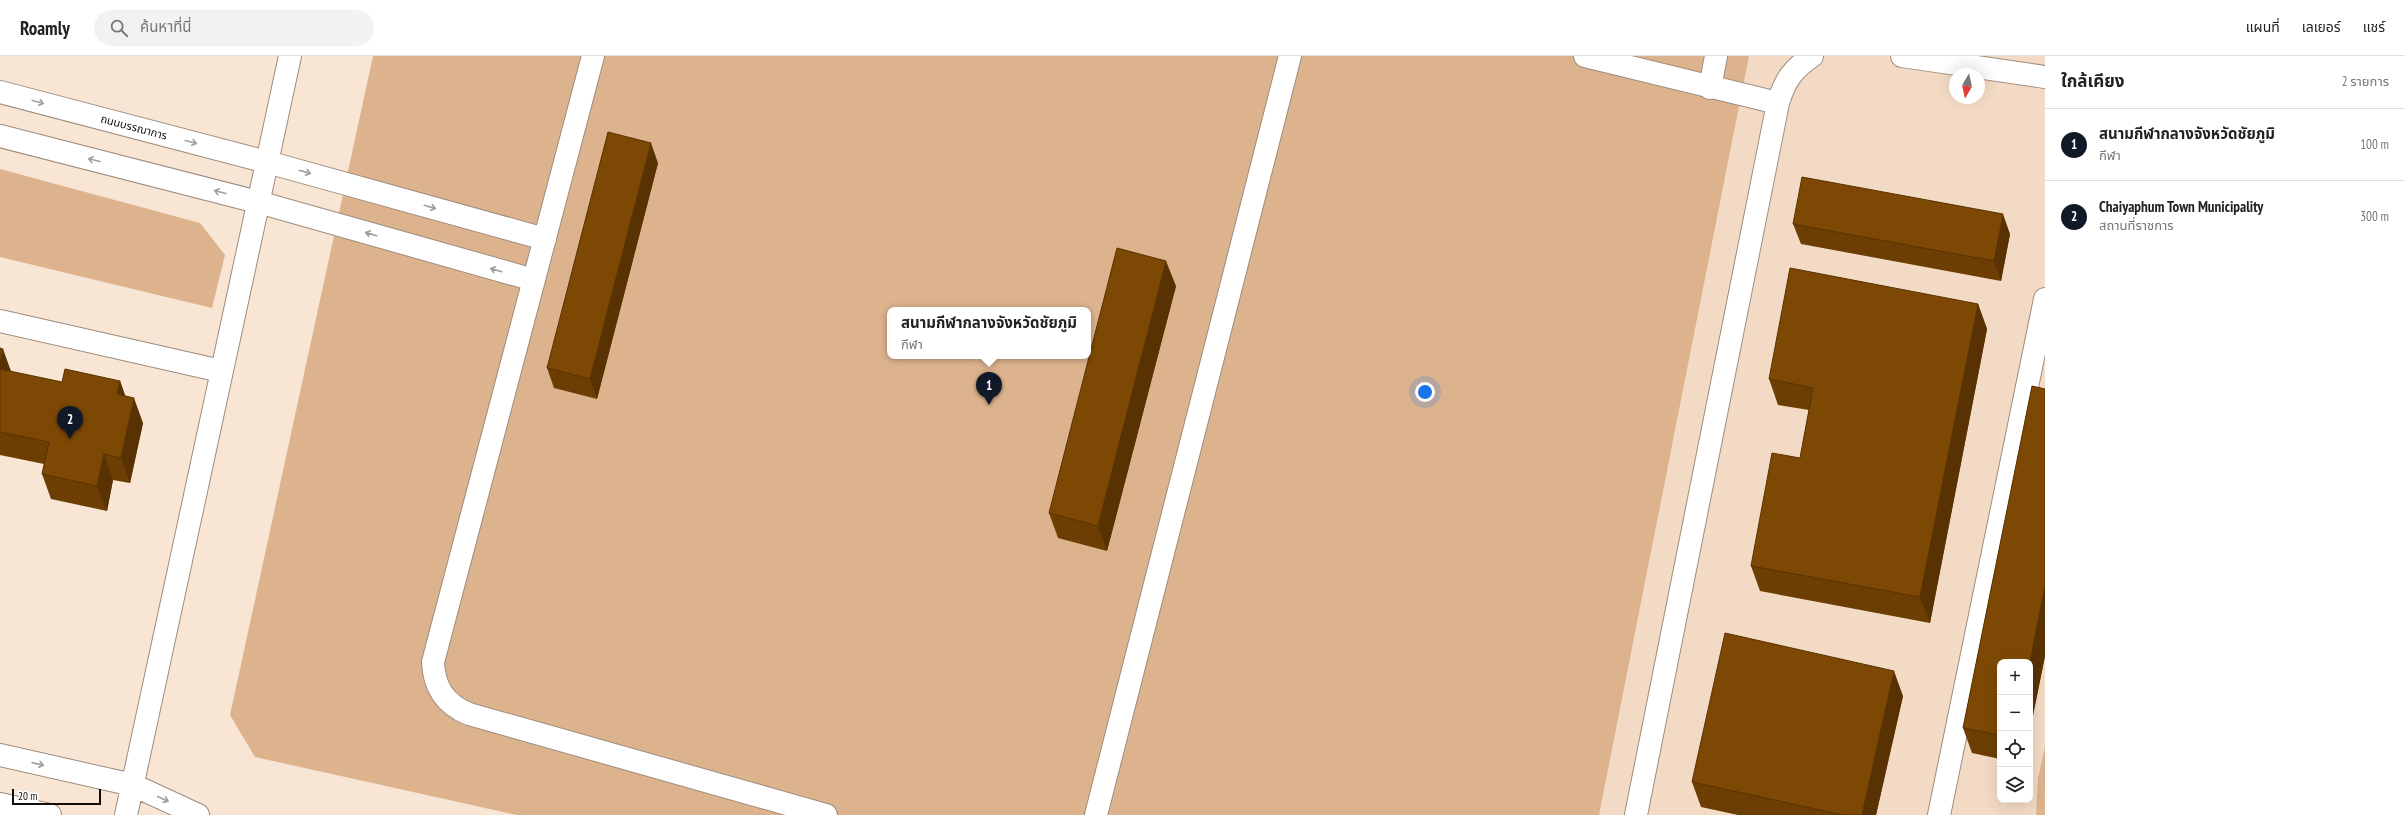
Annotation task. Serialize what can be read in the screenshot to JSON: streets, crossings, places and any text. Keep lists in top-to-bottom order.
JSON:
{
  "streets": {
    "street": ["ถนนบรรณาการ"]
  },
  "scale_bar": "20 m",
  "north": "bottom",
  "page": {
    "header": "Roamly",
    "search": "ค้นหาที่นี่",
    "nav": ["แผนที่", "เลเยอร์", "แชร์"],
    "heading": ["ใกล้เคียง", "2 รายการ"],
    "list": [
      {
        "mark": "1",
        "name": "สนามกีฬากลางจังหวัดชัยภูมิ",
        "note": "กีฬา",
        "value": "100 m"
      },
      {
        "mark": "2",
        "name": "Chaiyaphum Town Municipality",
        "note": "สถานที่ราชการ",
        "value": "300 m"
      }
    ],
    "popup": ["สนามกีฬากลางจังหวัดชัยภูมิ", "กีฬา"],
    "pins": ["1", "2"],
    "map_buttons": ["+", "−"],
    "scale": "20 m"
  }
}
